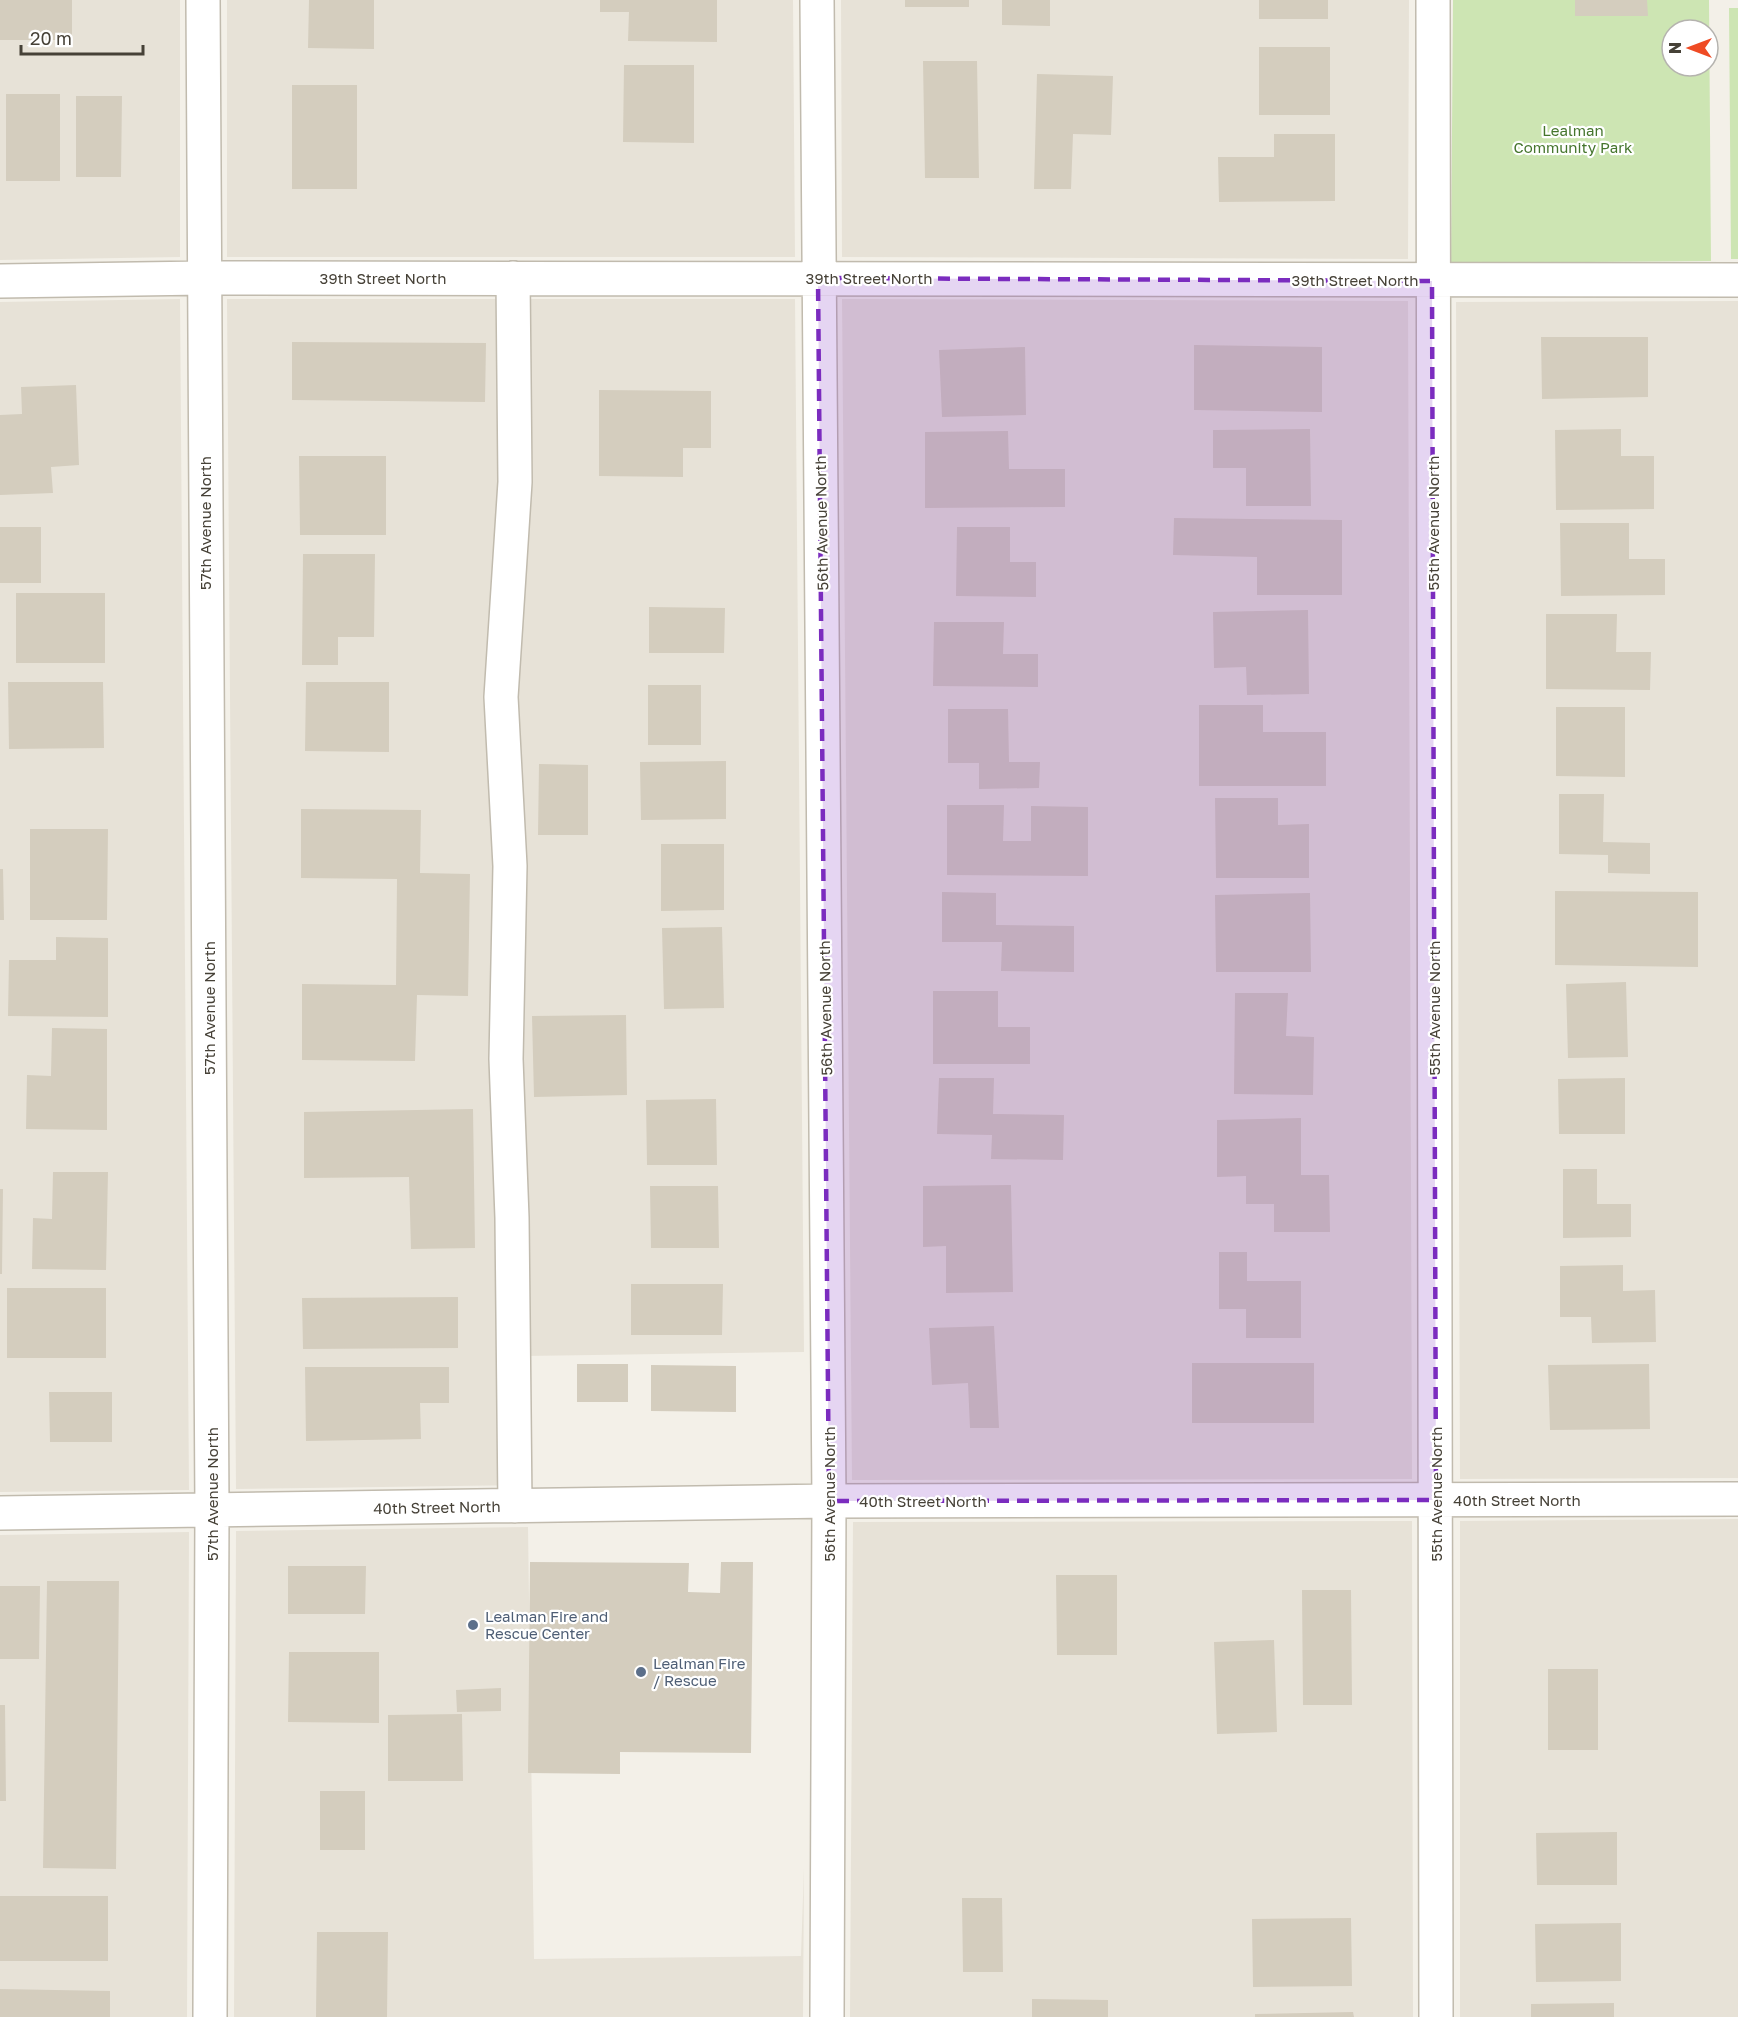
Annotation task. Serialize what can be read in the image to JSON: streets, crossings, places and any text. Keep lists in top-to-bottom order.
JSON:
{
  "streets": {
    "street": [
      "39th Street North",
      "57th Avenue North",
      "56th Avenue North",
      "55th Avenue North",
      "40th Street North"
    ]
  },
  "crossings": [
    ["39th Street North", "57th Avenue North"],
    ["39th Street North", "56th Avenue North"],
    ["39th Street North", "55th Avenue North"],
    ["57th Avenue North", "40th Street North"],
    ["56th Avenue North", "40th Street North"],
    ["55th Avenue North", "40th Street North"]
  ],
  "parks": ["Lealman Community Park"],
  "places": ["Lealman Fire and Rescue Center", "Lealman Fire / Rescue"],
  "scale_bar": "20 m",
  "north": "left"
}
